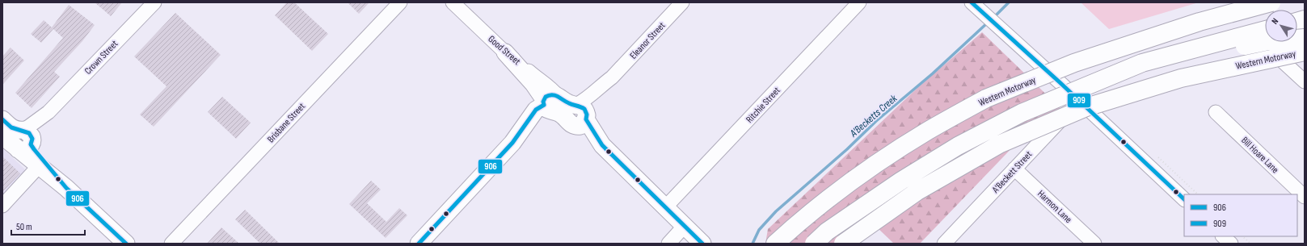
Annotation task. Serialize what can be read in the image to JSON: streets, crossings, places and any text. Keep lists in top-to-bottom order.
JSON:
{
  "streets": {
    "highway": ["Western Motorway"],
    "street": [
      "Eleanor Street",
      "Good Street",
      "Crown Street",
      "Ritchie Street",
      "Brisbane Street",
      "Bill Hoare Lane",
      "A'Beckett Street",
      "Harmon Lane"
    ]
  },
  "crossings": [
    ["A'Beckett Street", "Harmon Lane"]
  ],
  "water": ["A'Becketts Creek"],
  "lines": ["transit line 909", "transit line 906"],
  "legend": ["906", "909"],
  "scale_bar": "50 m",
  "north": "top left"
}
